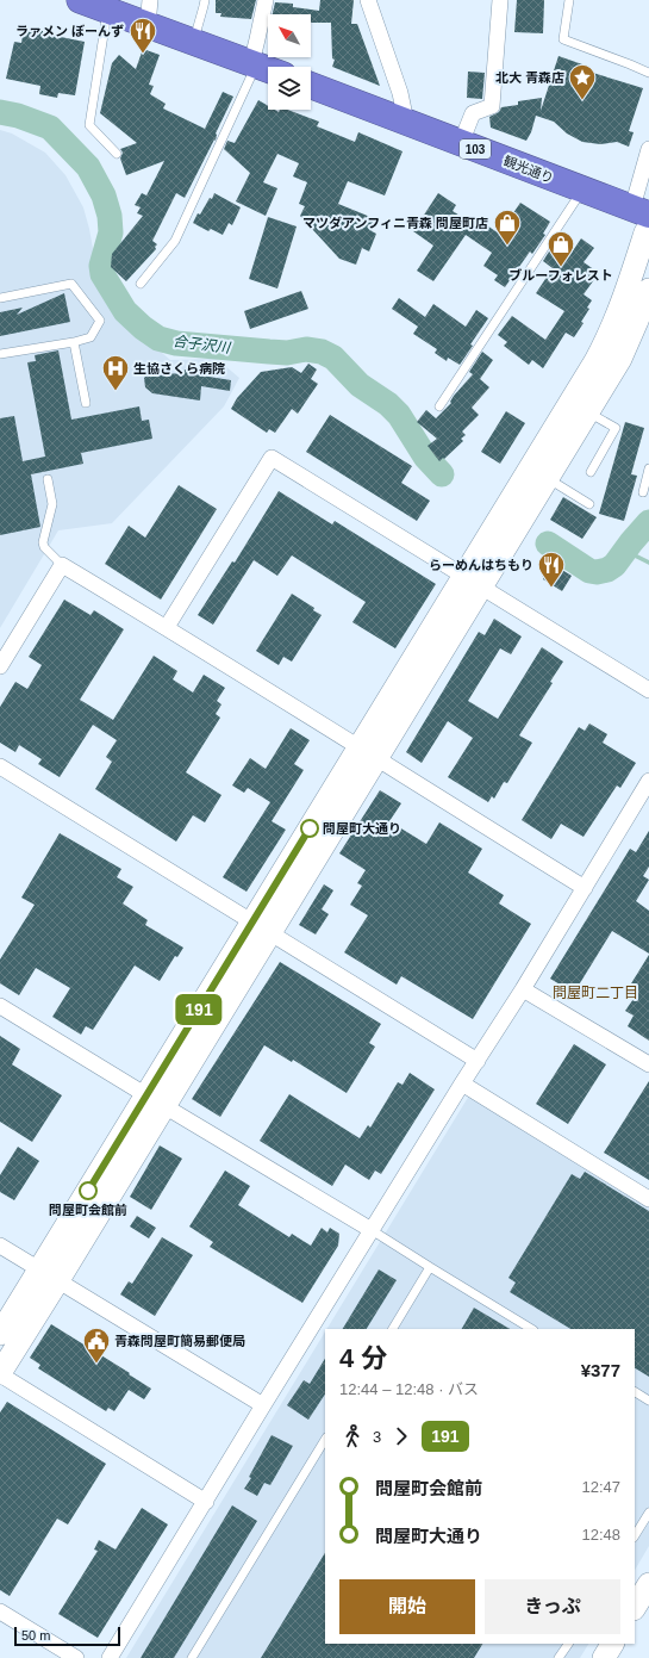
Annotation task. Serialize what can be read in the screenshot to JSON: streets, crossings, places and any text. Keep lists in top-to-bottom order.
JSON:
{
  "streets": {
    "highway": ["103", "観光通り"]
  },
  "districts": ["問屋町二丁目"],
  "water": ["合子沢川"],
  "places": {
    "restaurant": ["ラァメン ぼーんず", "らーめんはちもり"],
    "place": ["北大 青森店"],
    "shop": ["マツダアンフィニ青森 問屋町店", "ブルーフォレスト"],
    "hospital": ["生協さくら病院"],
    "other": ["問屋町大通り", "問屋町会館前"],
    "public building": ["青森問屋町簡易郵便局"]
  },
  "lines": ["bus line 191"],
  "scale_bar": "50 m",
  "north": "top left",
  "page": {
    "on_map": "191",
    "heading": ["4 分", "12:44 – 12:48 · バス", "¥377"],
    "legs": ["3", "191"],
    "list": [
      {
        "name": "問屋町会館前",
        "value": "12:47"
      },
      {
        "name": "問屋町大通り",
        "value": "12:48"
      }
    ],
    "buttons": ["開始", "きっぷ"],
    "scale": "50 m"
  }
}
